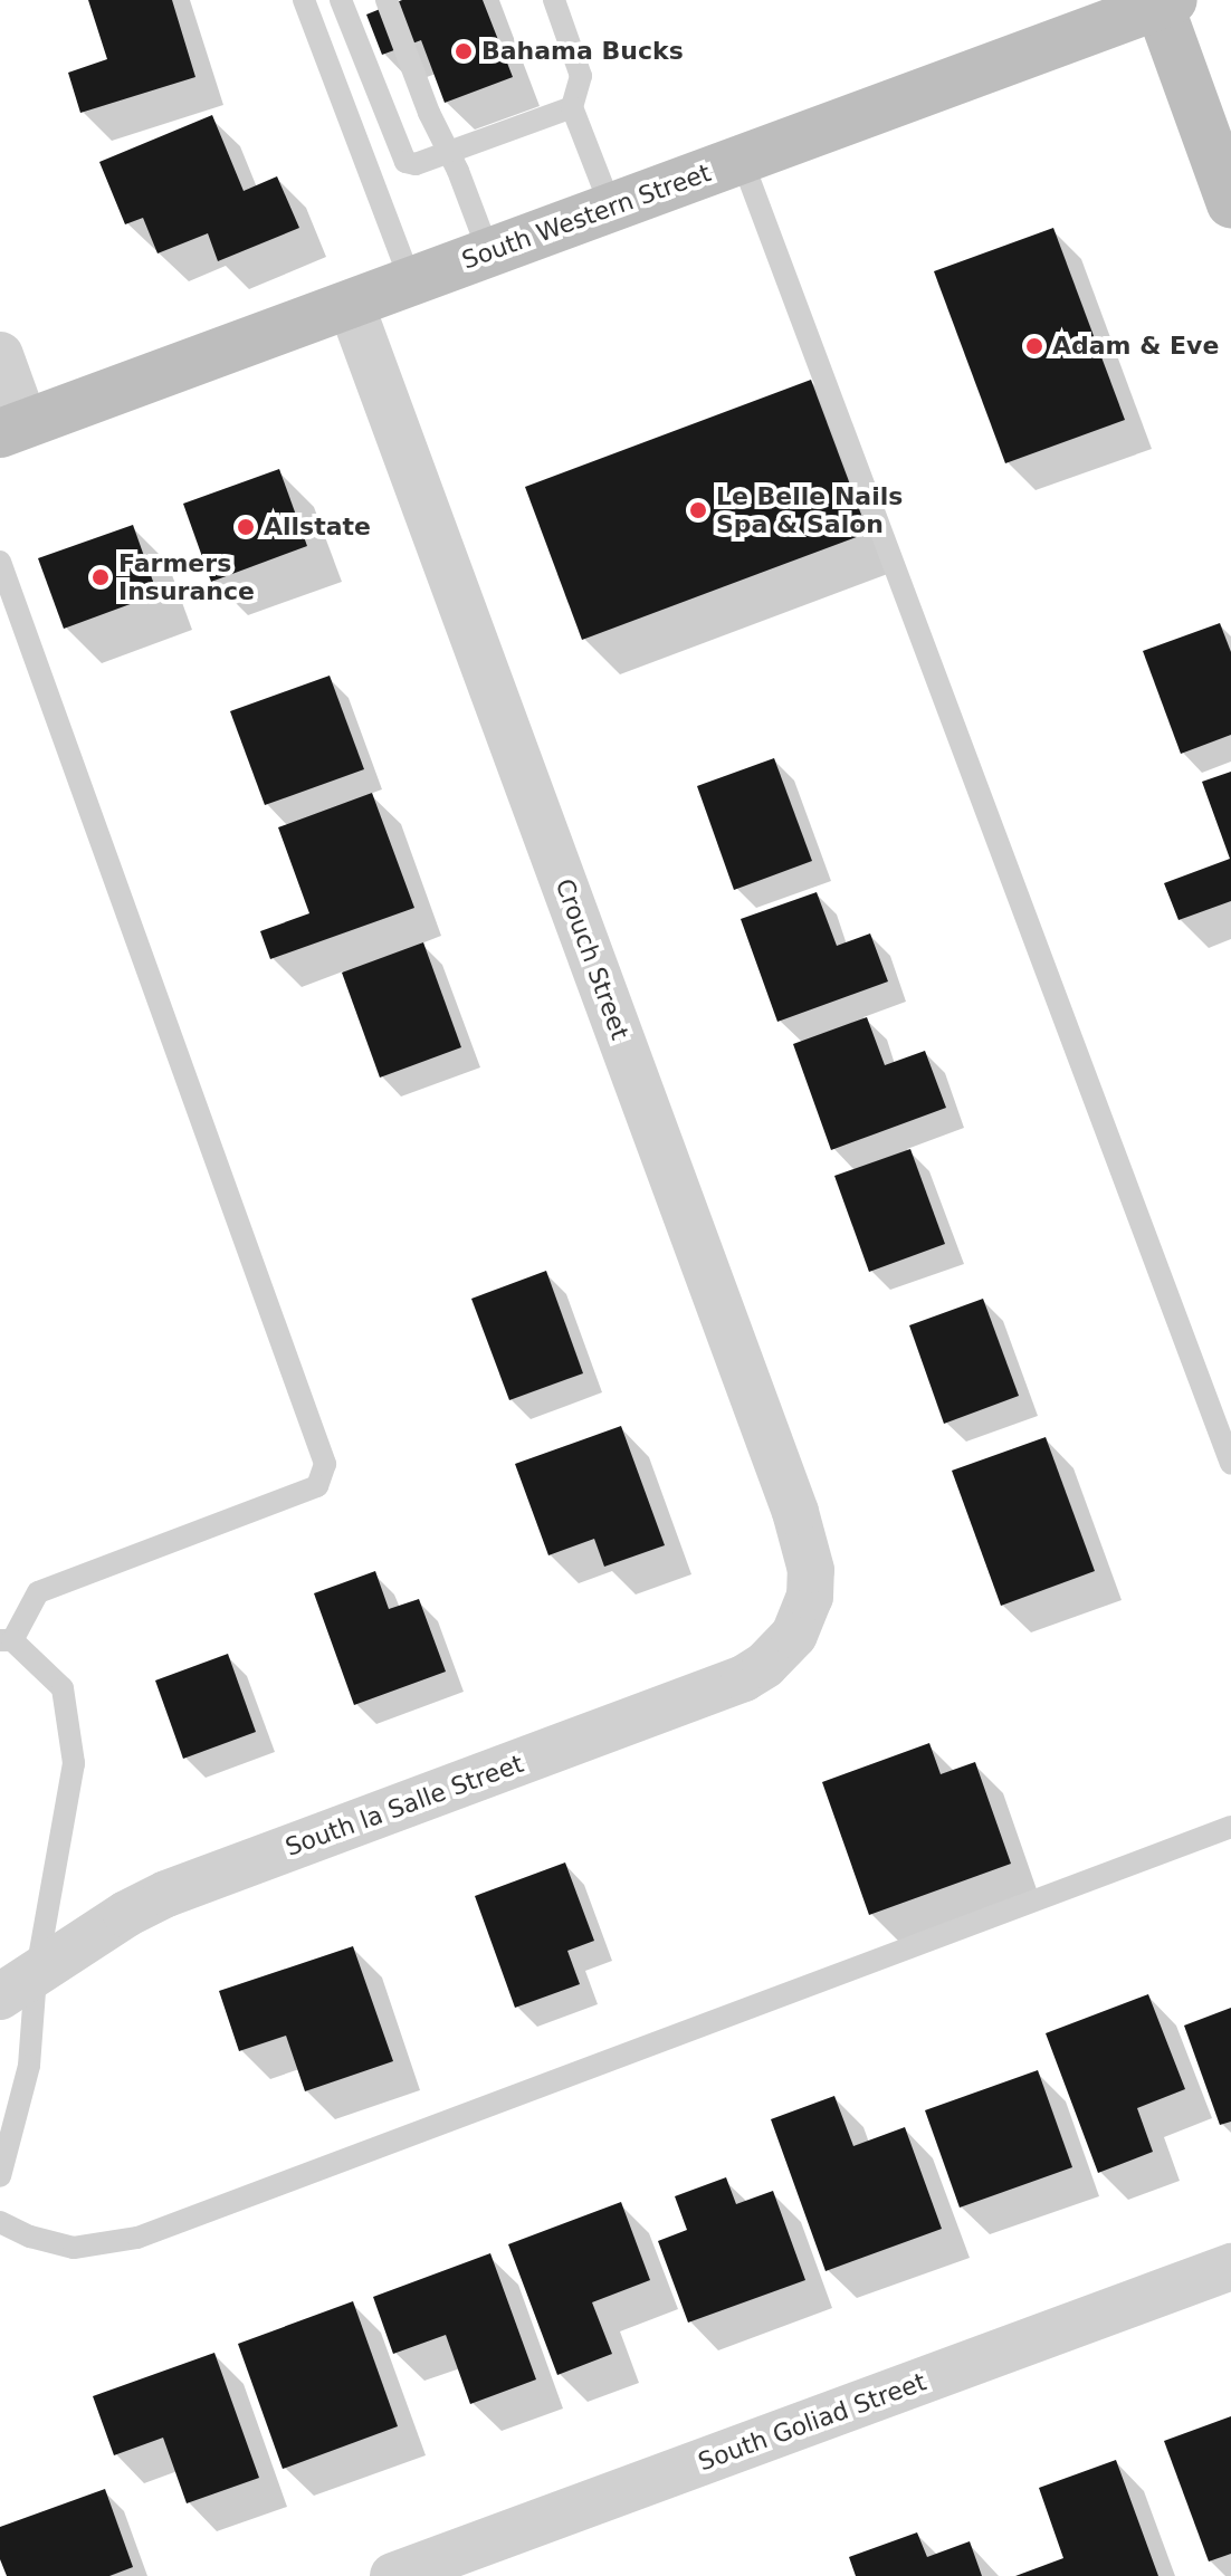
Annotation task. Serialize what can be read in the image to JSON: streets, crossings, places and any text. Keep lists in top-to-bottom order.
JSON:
{
  "streets": {
    "main road": ["South Western Street"],
    "street": ["Crouch Street", "South la Salle Street", "South Goliad Street"]
  },
  "crossings": [
    ["South Western Street", "Crouch Street"],
    ["Crouch Street", "South la Salle Street"]
  ],
  "places": [
    "Bahama Bucks",
    "Adam & Eve",
    "Le Belle Nails Spa & Salon",
    "Allstate",
    "Farmers Insurance"
  ]
}
